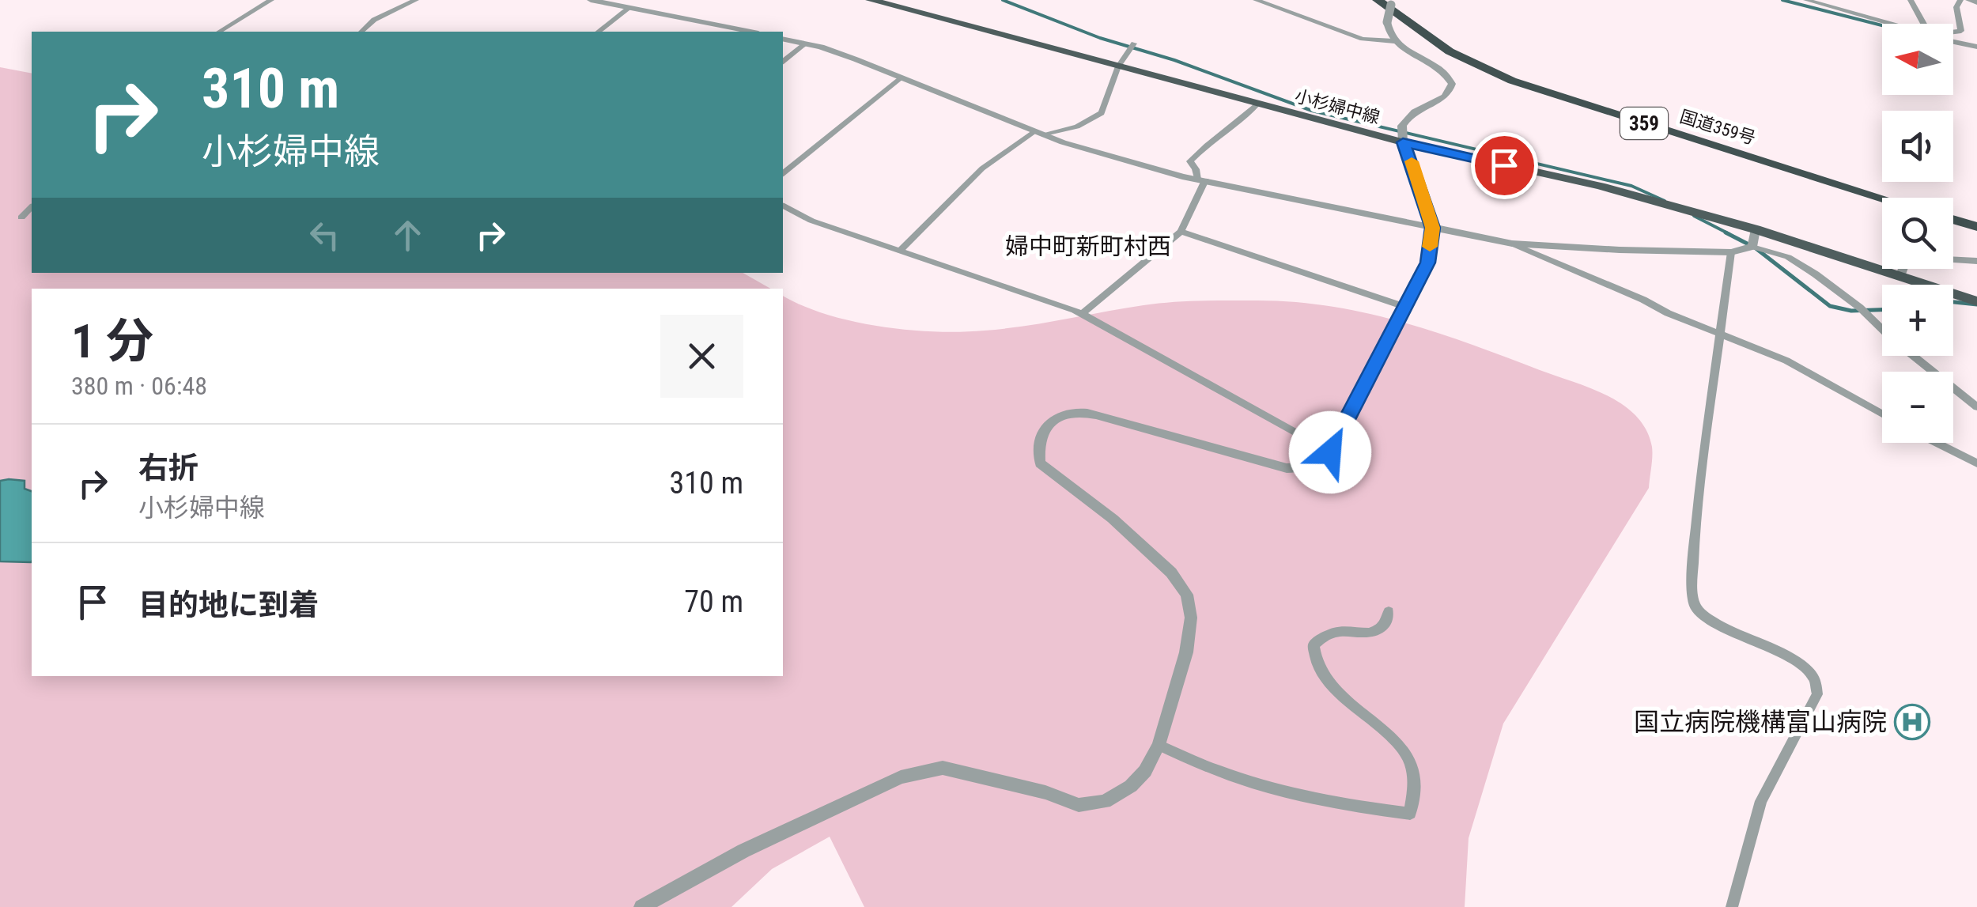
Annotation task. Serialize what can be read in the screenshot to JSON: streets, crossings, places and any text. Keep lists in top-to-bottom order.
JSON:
{
  "streets": {
    "highway": ["359", "国道359号"],
    "main road": ["小杉婦中線"]
  },
  "districts": ["婦中町新町村西"],
  "places": {
    "hospital": ["国立病院機構富山病院"]
  },
  "north": "left",
  "page": {
    "map_buttons": ["+", "−"],
    "turn": ["310 m", "小杉婦中線"],
    "heading": ["1 分", "380 m · 06:48"],
    "list": [
      {
        "name": "右折",
        "note": "小杉婦中線",
        "value": "310 m"
      },
      {
        "name": "目的地に到着",
        "value": "70 m"
      }
    ]
  }
}
